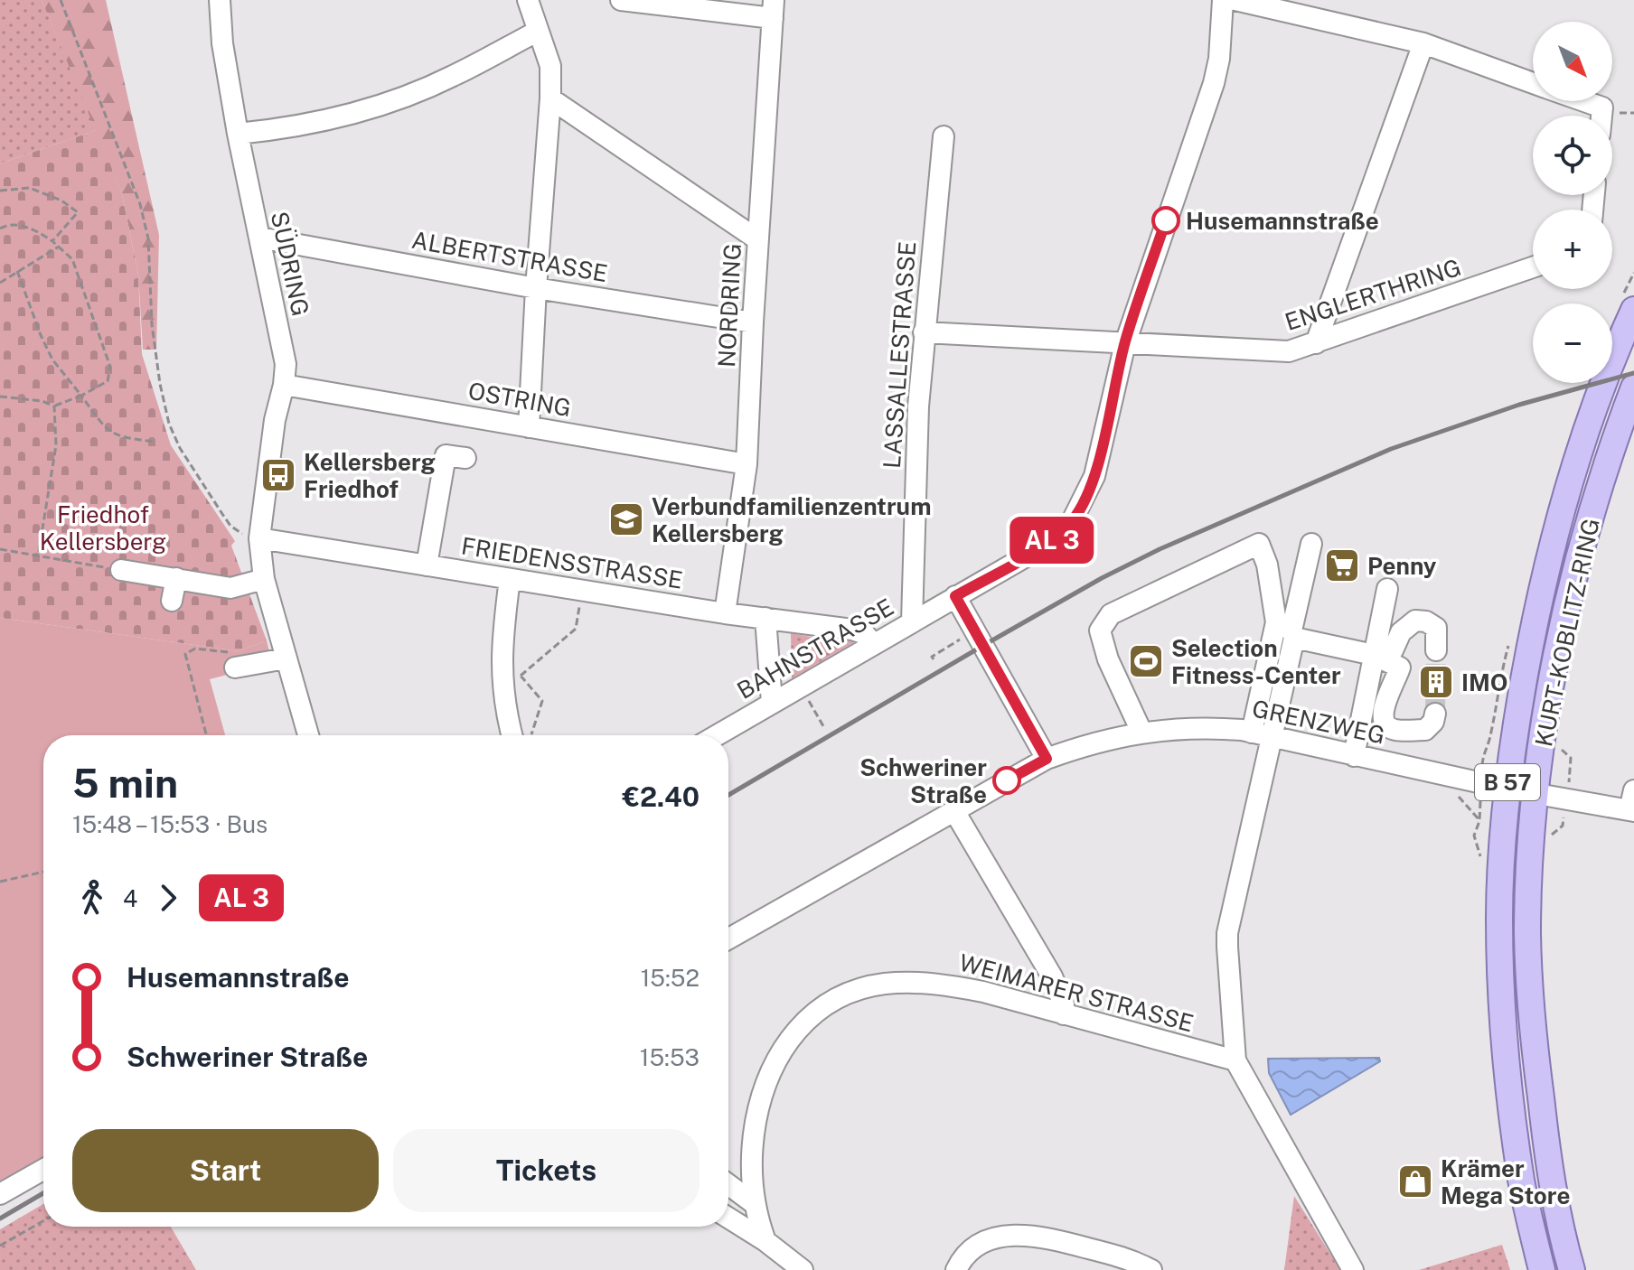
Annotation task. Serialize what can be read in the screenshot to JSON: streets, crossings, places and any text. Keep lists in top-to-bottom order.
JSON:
{
  "streets": {
    "main road": ["KURT-KOBLITZ-RING", "B 57"],
    "street": [
      "ALBERTSTRASSE",
      "SÜDRING",
      "ENGLERTHRING",
      "NORDRING",
      "LASSALLESTRASSE",
      "OSTRING",
      "FRIEDENSSTRASSE",
      "BAHNSTRASSE",
      "GRENZWEG",
      "WEIMARER STRASSE"
    ]
  },
  "crossings": [
    ["ALBERTSTRASSE", "SÜDRING"],
    ["ALBERTSTRASSE", "NORDRING"],
    ["SÜDRING", "OSTRING"],
    ["SÜDRING", "FRIEDENSSTRASSE"],
    ["ENGLERTHRING", "LASSALLESTRASSE"],
    ["NORDRING", "OSTRING"],
    ["NORDRING", "FRIEDENSSTRASSE"],
    ["LASSALLESTRASSE", "BAHNSTRASSE"],
    ["FRIEDENSSTRASSE", "BAHNSTRASSE"],
    ["KURT-KOBLITZ-RING", "GRENZWEG"]
  ],
  "parks": ["Friedhof Kellersberg"],
  "places": {
    "other": ["Husemannstraße", "Schweriner Straße"],
    "bus stop": ["Kellersberg Friedhof"],
    "school or university": ["Verbundfamilienzentrum Kellersberg"],
    "supermarket": ["Penny"],
    "sports": ["Selection Fitness-Center"],
    "building": ["IMO"],
    "shop": ["Krämer Mega Store"]
  },
  "north": "bottom right",
  "page": {
    "on_map": "AL 3",
    "map_buttons": ["+", "−"],
    "heading": ["5 min", "15:48 – 15:53 · Bus", "€2.40"],
    "legs": ["4", "AL 3"],
    "list": [
      {
        "name": "Husemannstraße",
        "value": "15:52"
      },
      {
        "name": "Schweriner Straße",
        "value": "15:53"
      }
    ],
    "buttons": ["Start", "Tickets"]
  }
}
